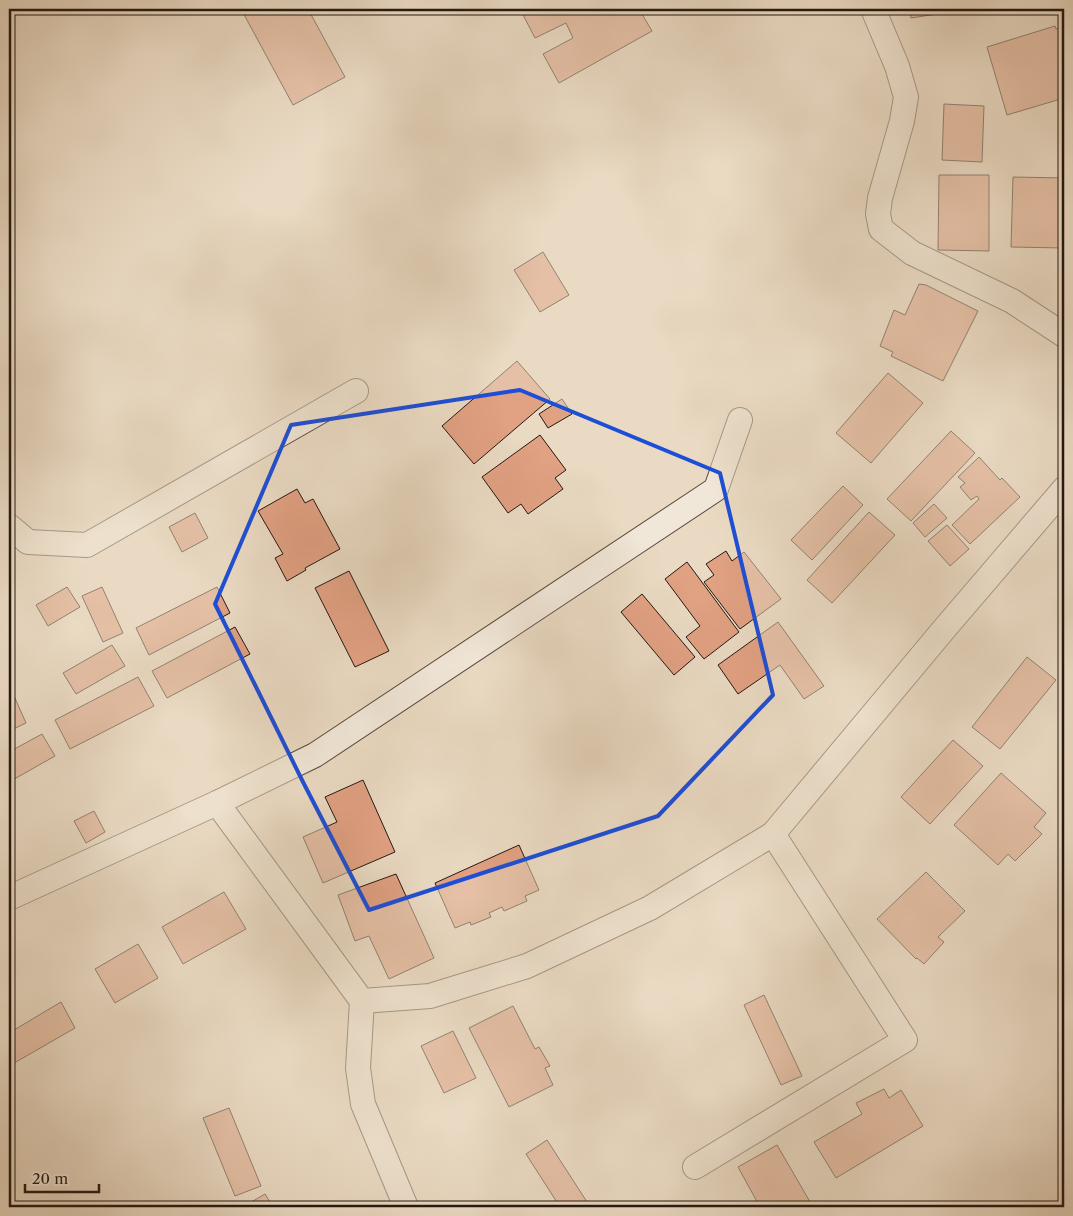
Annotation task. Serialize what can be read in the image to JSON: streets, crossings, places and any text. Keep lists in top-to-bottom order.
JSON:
{
  "scale_bar": "20 m"
}
